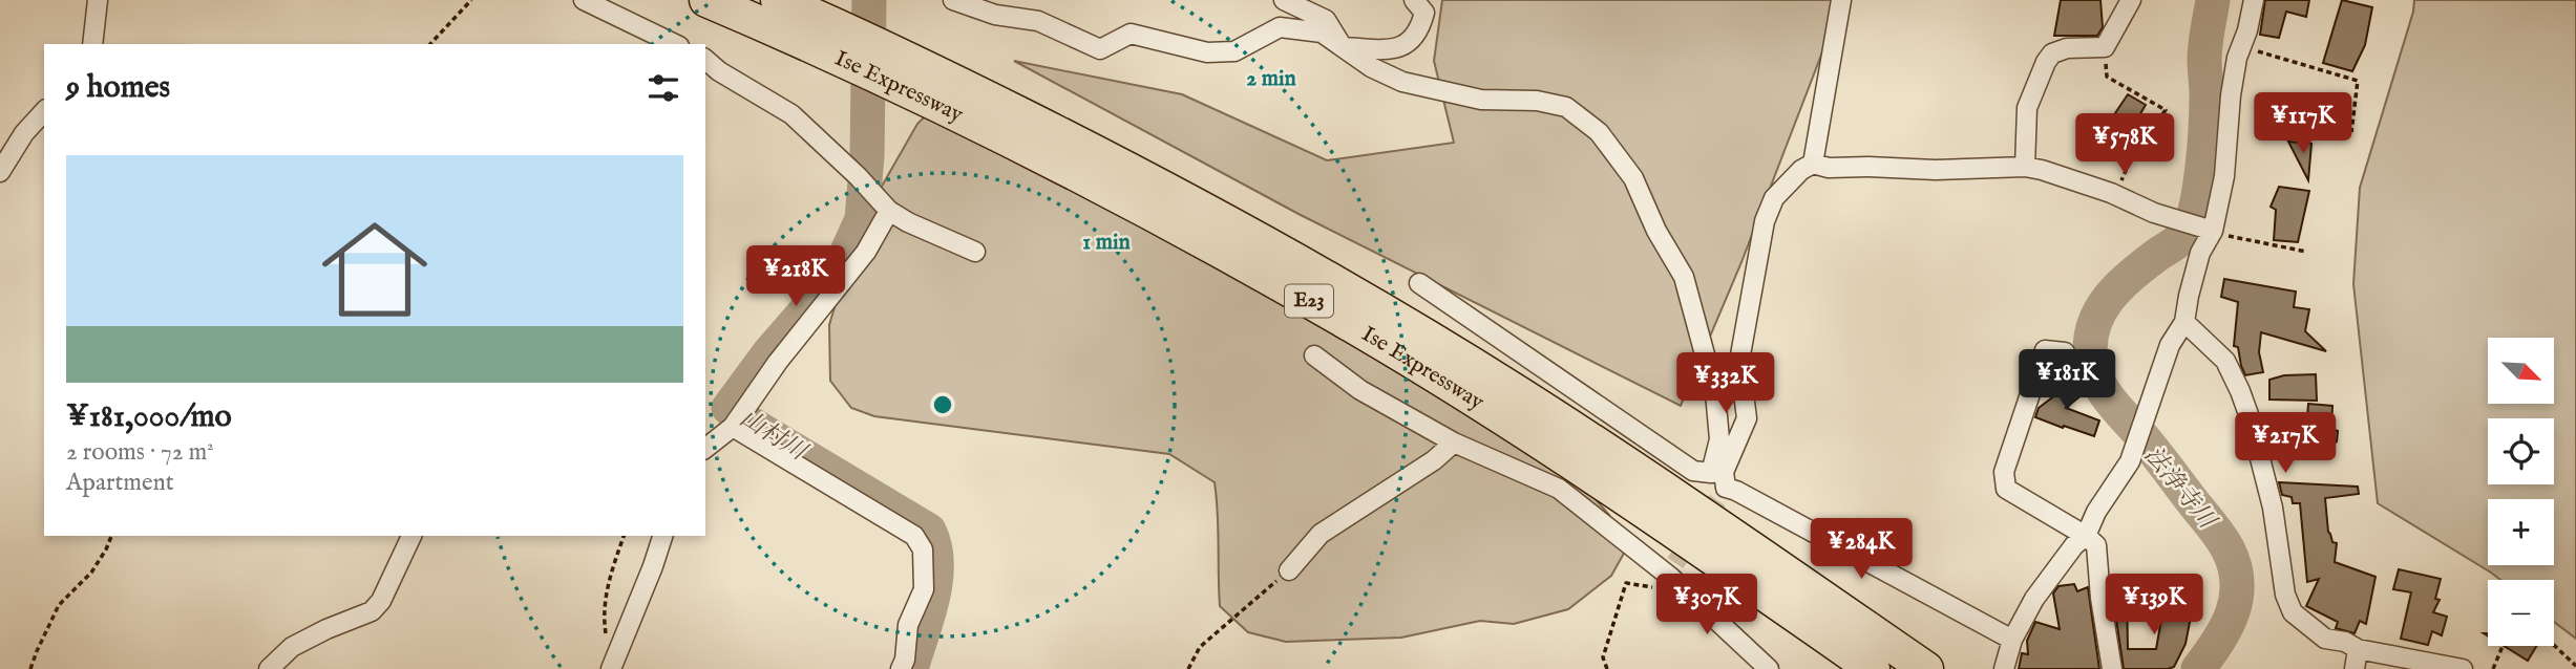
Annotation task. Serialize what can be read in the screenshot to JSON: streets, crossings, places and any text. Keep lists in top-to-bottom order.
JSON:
{
  "streets": {
    "highway": ["Ise Expressway", "E23"]
  },
  "water": ["山村川", "法浄寺川"],
  "north": "bottom right",
  "page": {
    "heading": "9 homes",
    "price": [
      "¥117K",
      "¥578K",
      "¥218K",
      "¥181K",
      "¥332K",
      "¥217K",
      "¥284K",
      "¥307K",
      "¥139K"
    ],
    "list": [
      {
        "name": "¥181,000/mo",
        "note": "2 rooms · 72 m² · Apartment"
      }
    ],
    "map_buttons": ["+", "−"]
  },
  "rings": ["2 min", "1 min"]
}
